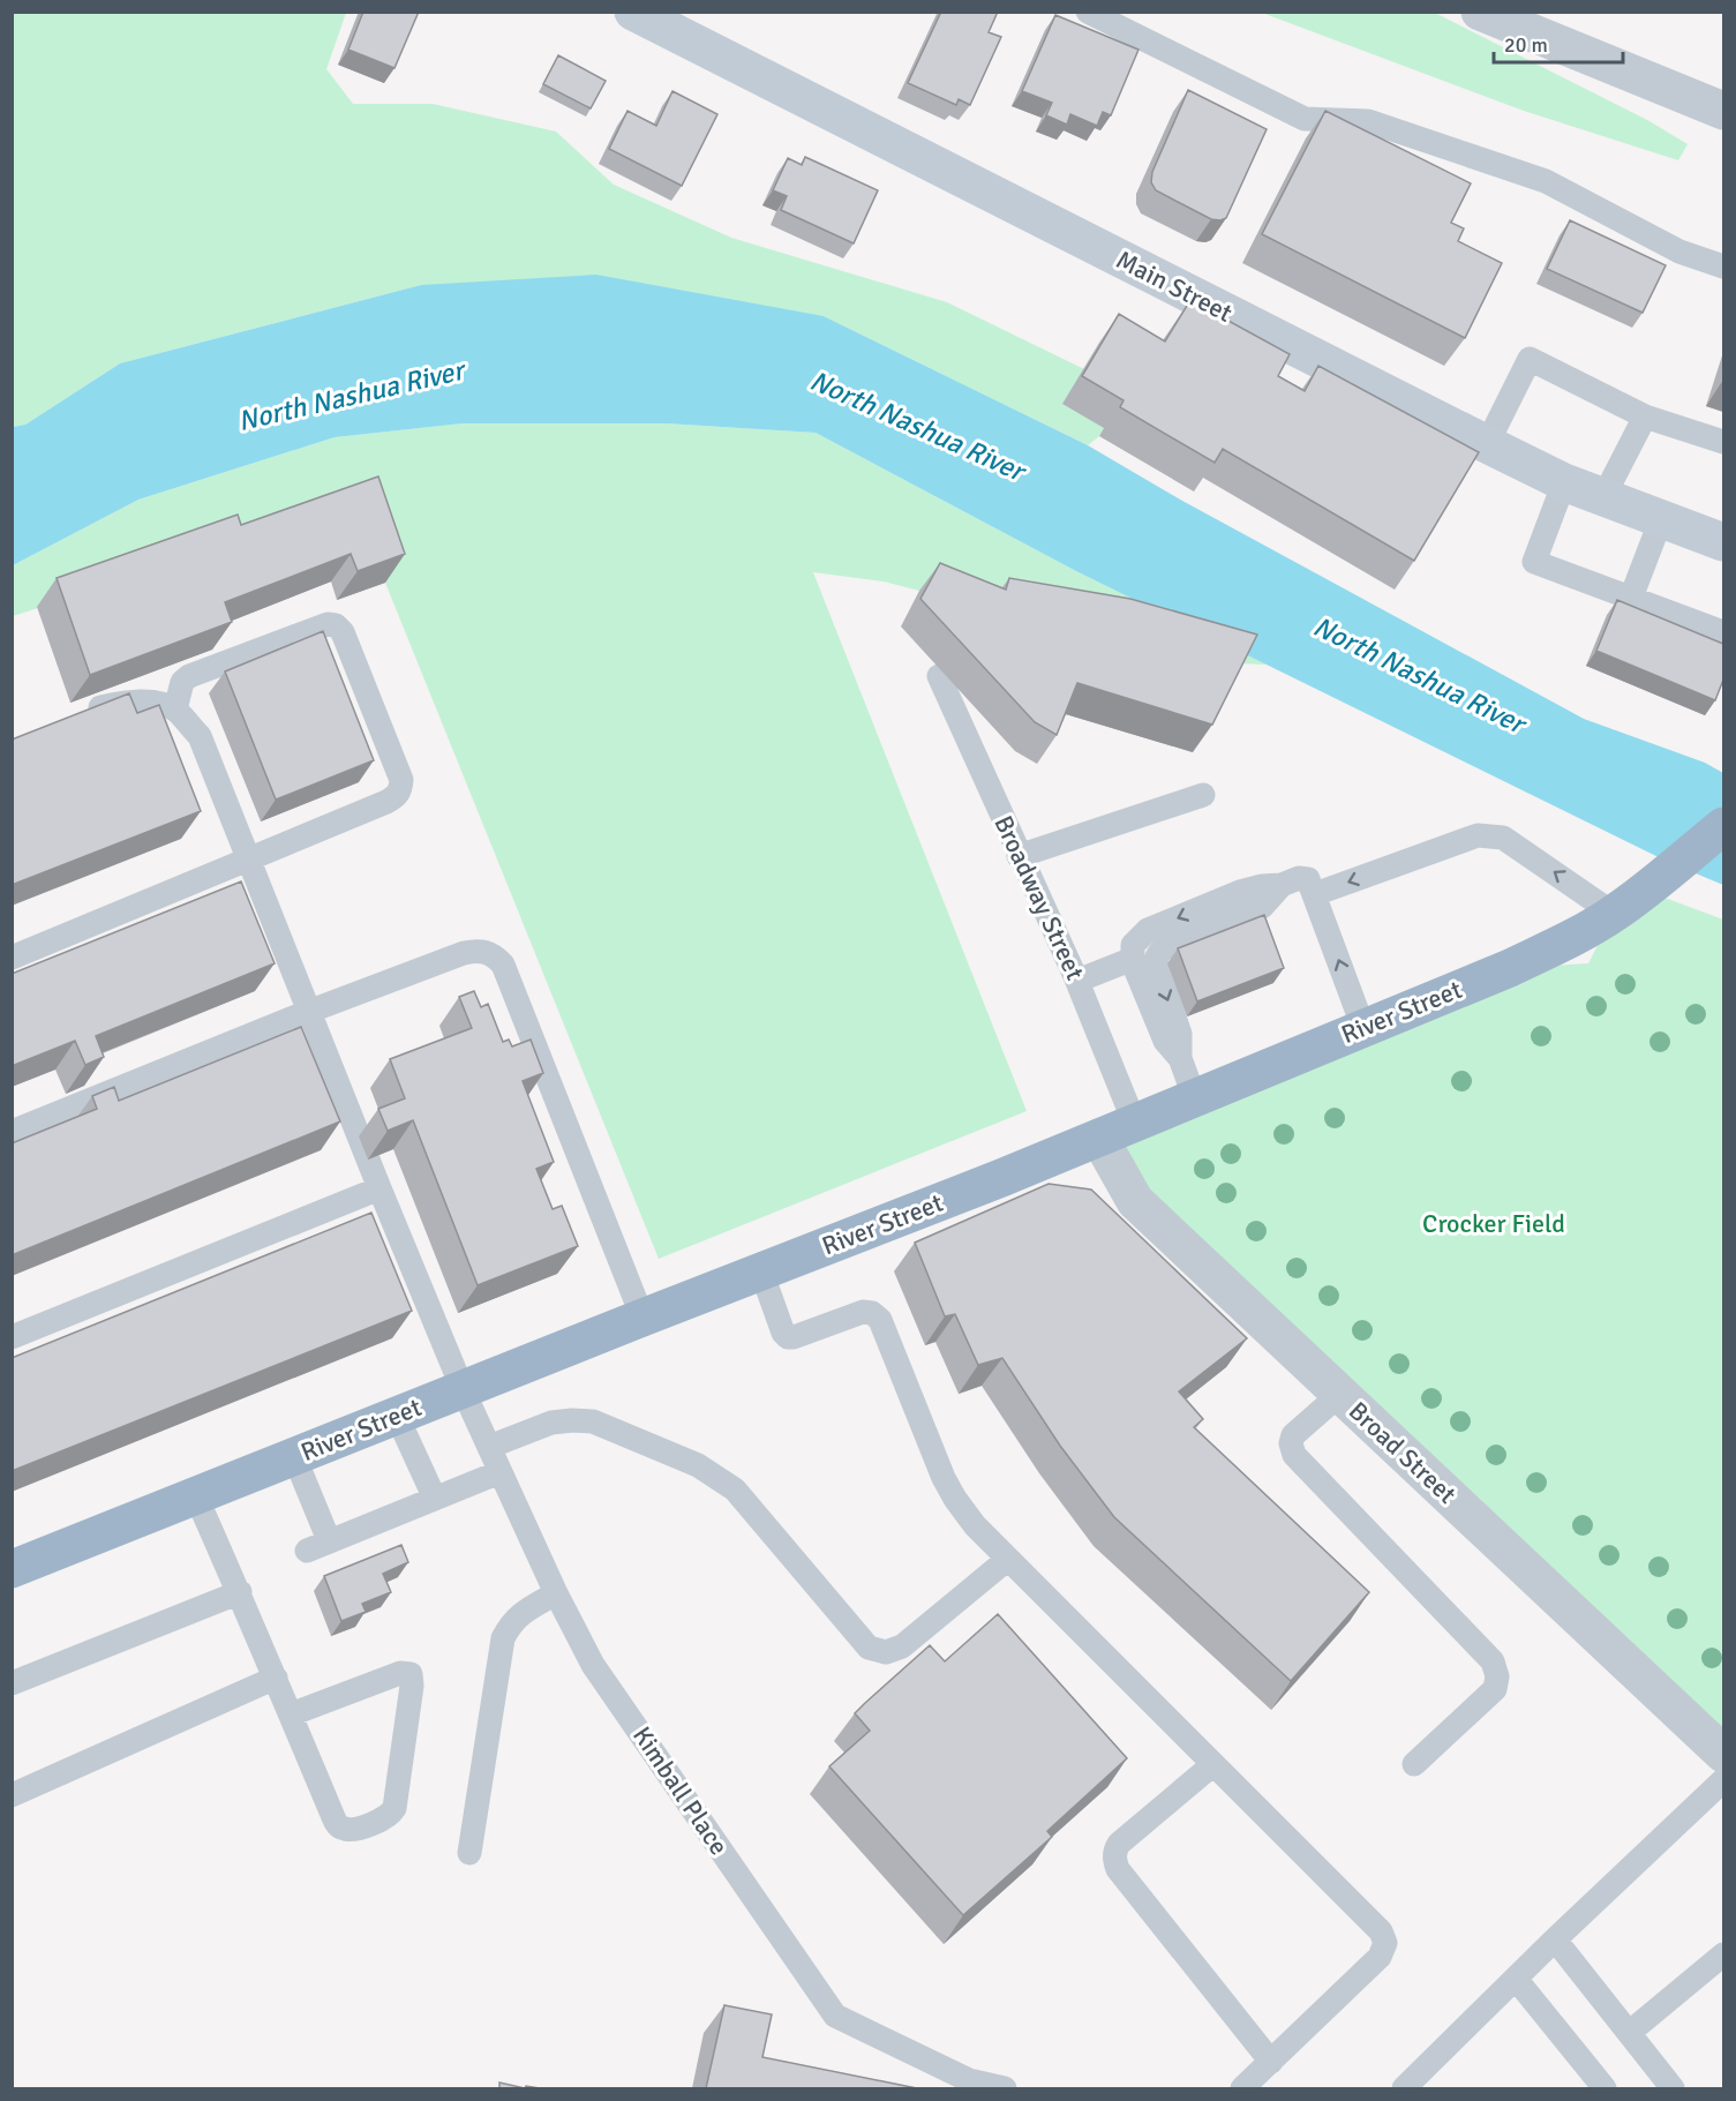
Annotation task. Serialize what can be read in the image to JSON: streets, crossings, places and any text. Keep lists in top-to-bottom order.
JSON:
{
  "streets": {
    "highway": ["River Street"],
    "main road": ["Main Street"],
    "street": ["Broad Street"],
    "lane": ["Broadway Street", "Kimball Place"]
  },
  "crossings": [
    ["Broadway Street", "River Street"],
    ["River Street", "Broad Street"],
    ["River Street", "Kimball Place"]
  ],
  "water": ["North Nashua River"],
  "parks": ["Crocker Field"],
  "scale_bar": "20 m"
}
